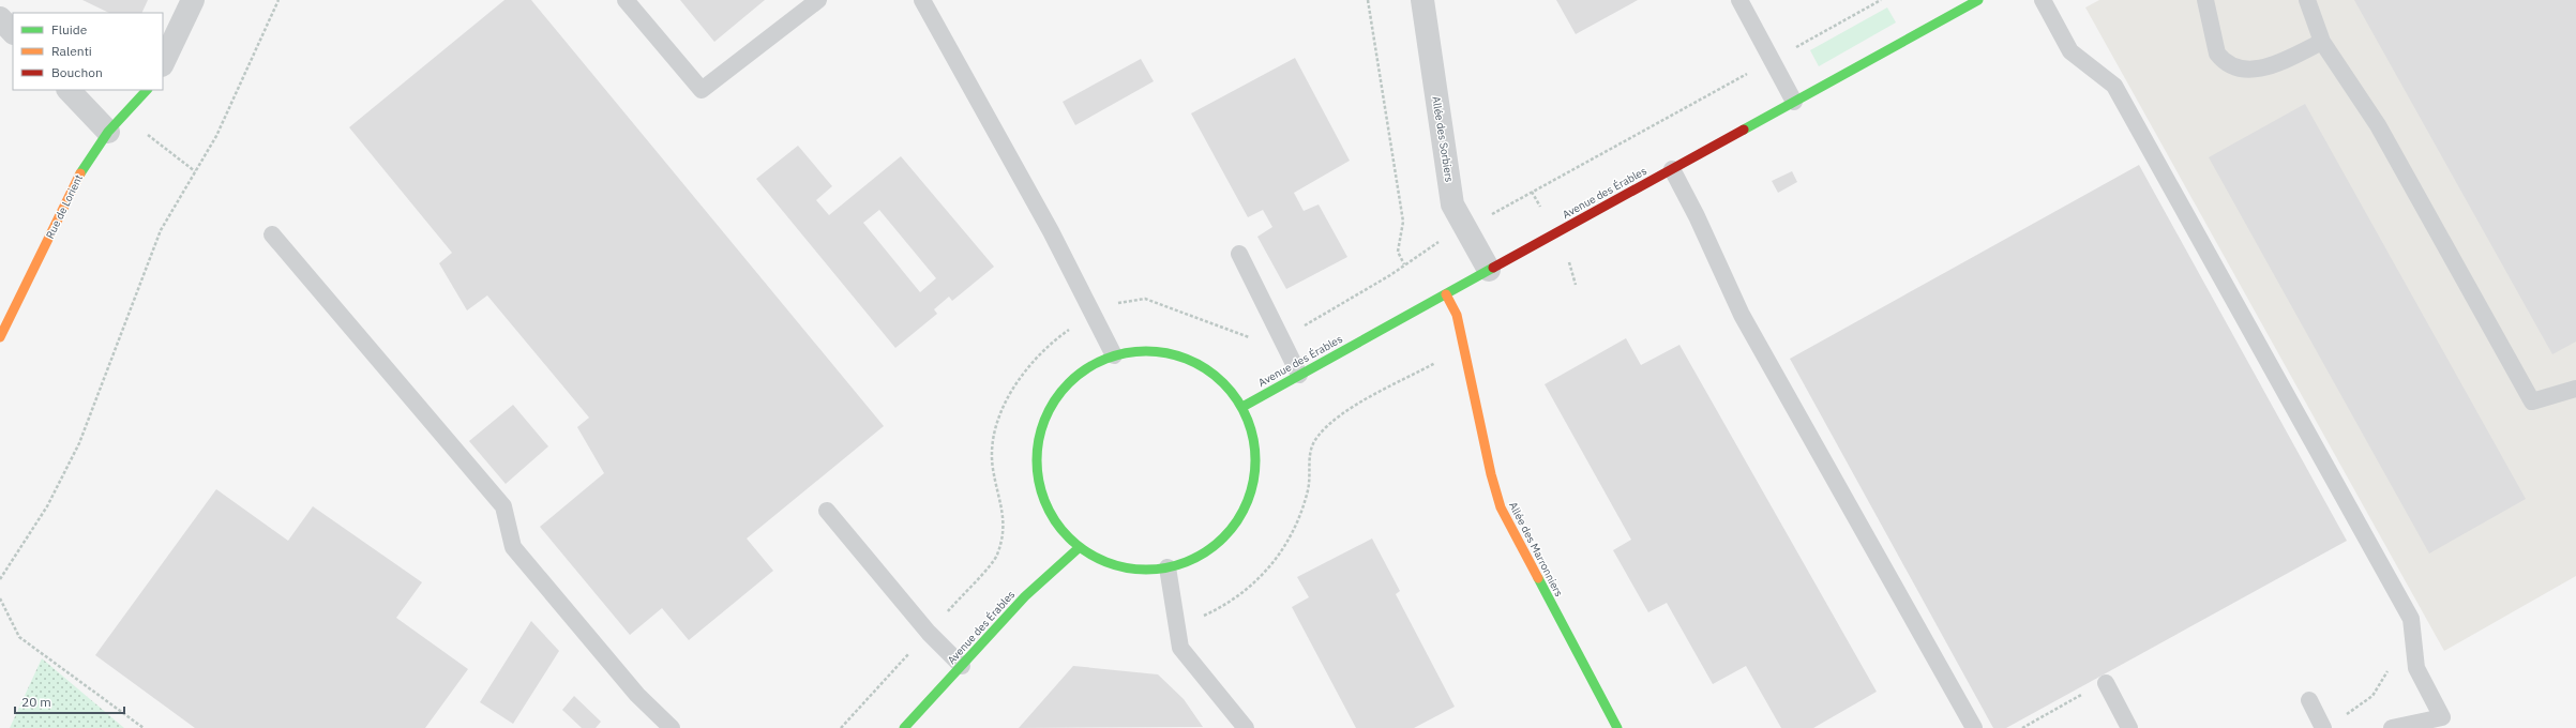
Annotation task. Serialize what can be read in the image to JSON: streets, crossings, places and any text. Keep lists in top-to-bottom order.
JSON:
{
  "streets": {
    "street": [
      "Allée des Sorbiers",
      "Avenue des Érables",
      "Rue de Lorient",
      "Allée des Marronniers"
    ]
  },
  "crossings": [
    ["Allée des Sorbiers", "Avenue des Érables"],
    ["Avenue des Érables", "Allée des Marronniers"]
  ],
  "legend": ["Fluide", "Ralenti", "Bouchon"],
  "scale_bar": "20 m"
}
